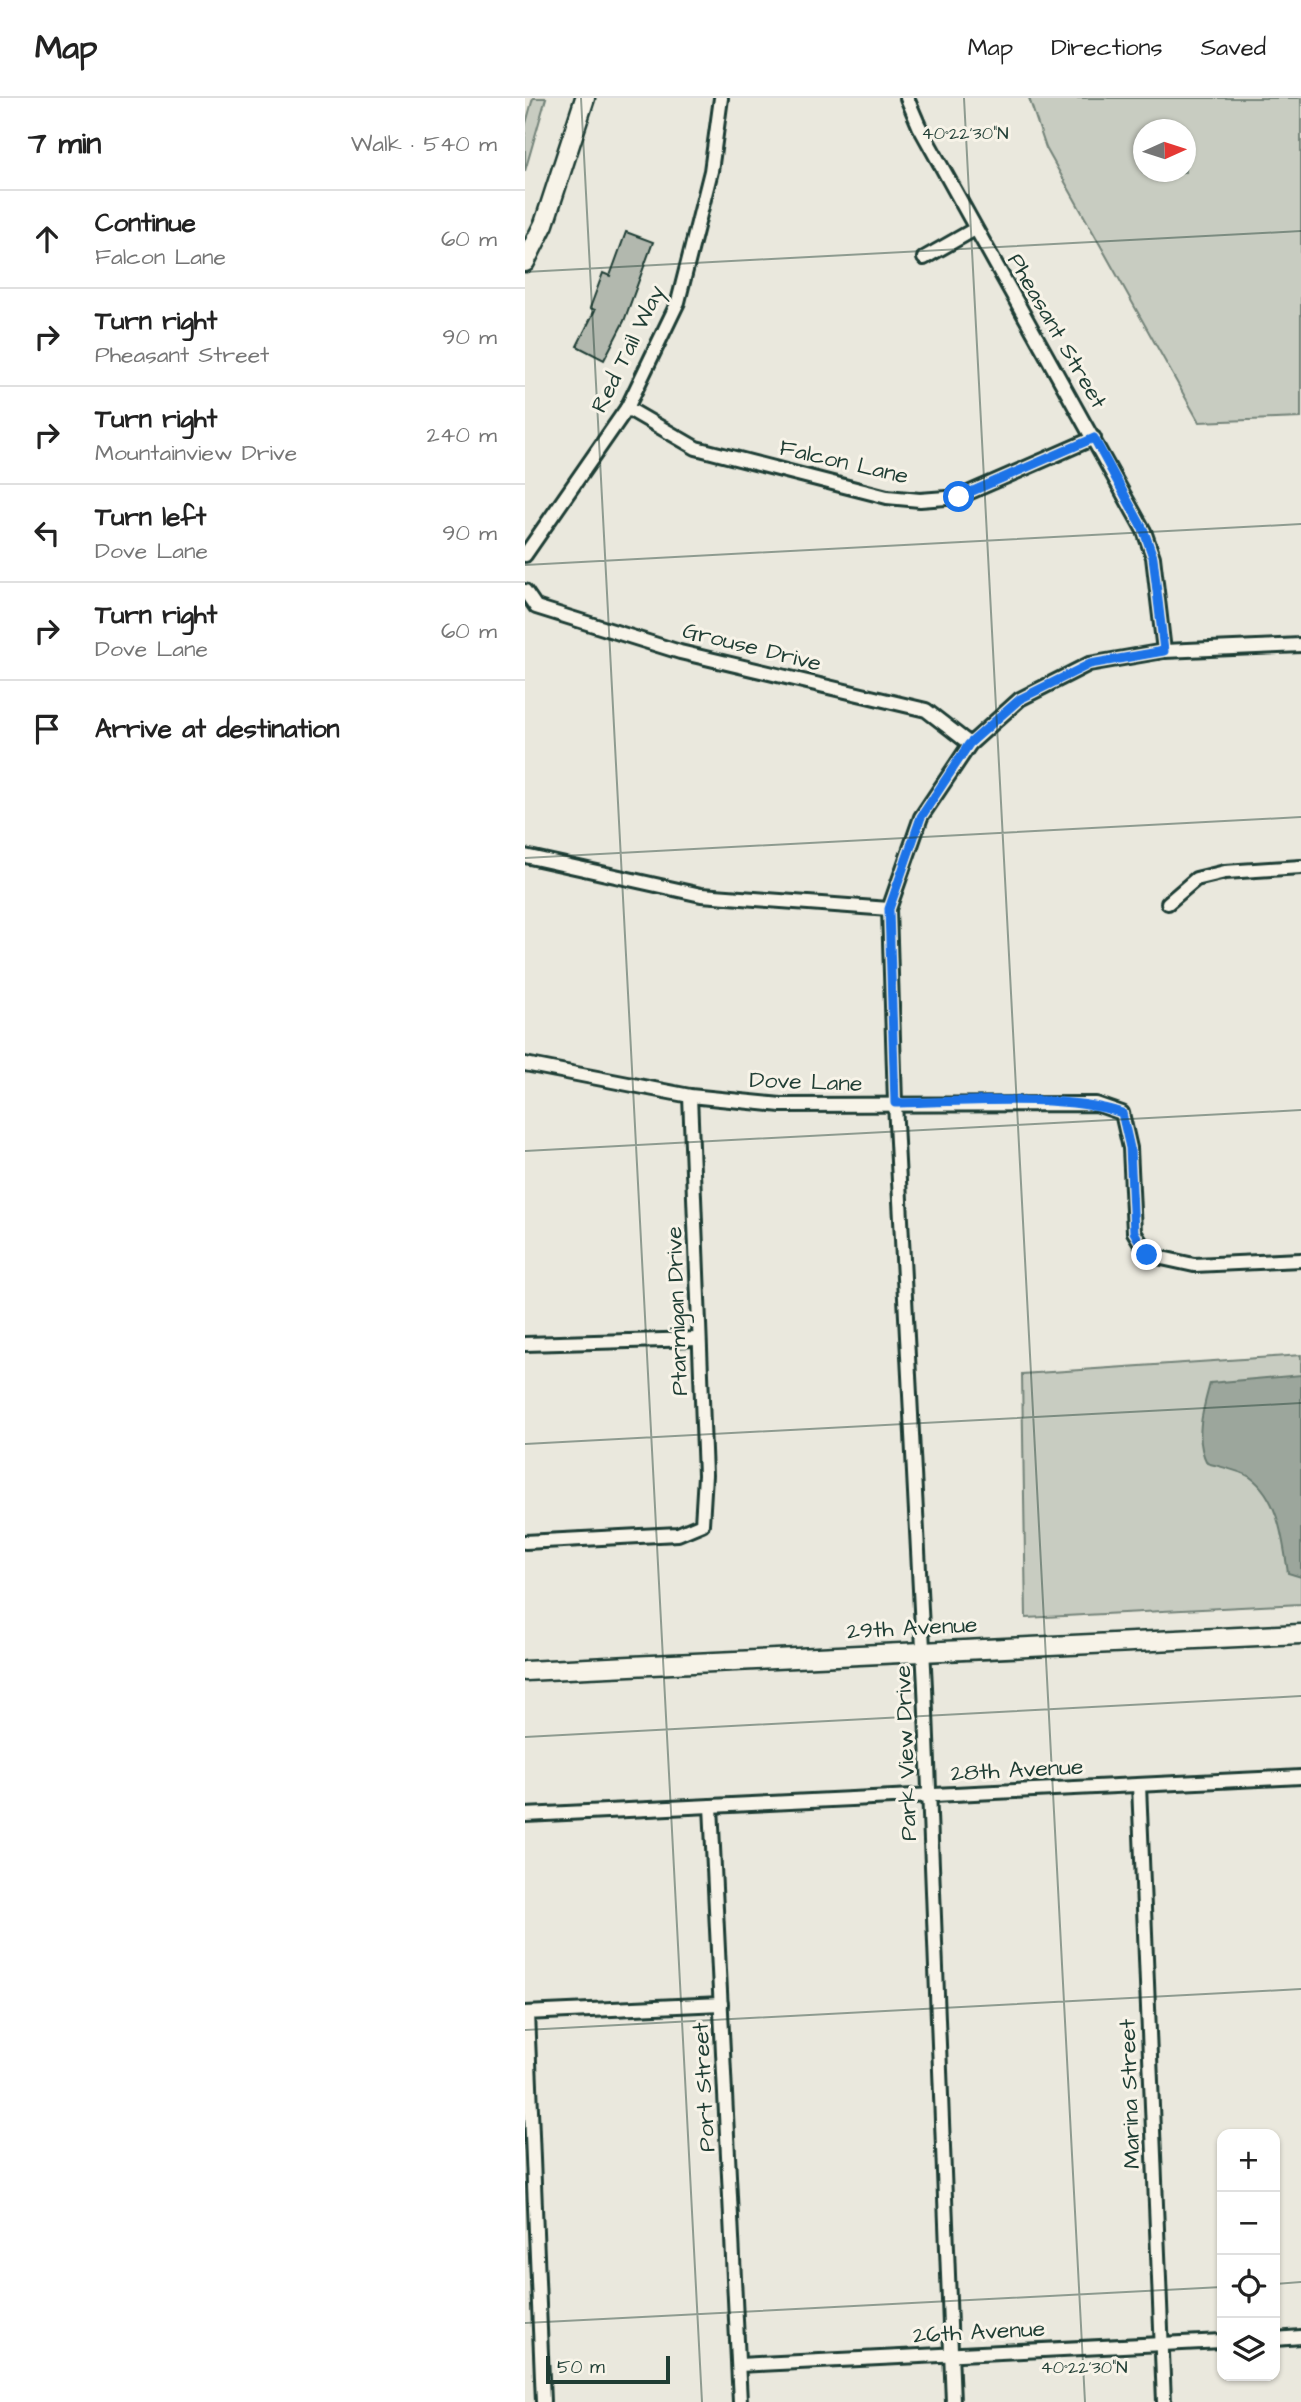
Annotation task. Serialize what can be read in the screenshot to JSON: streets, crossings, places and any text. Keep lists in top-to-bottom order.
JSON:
{
  "streets": {
    "street": [
      "Pheasant Street",
      "Red Tail Way",
      "Falcon Lane",
      "Grouse Drive",
      "Dove Lane",
      "Ptarmigan Drive",
      "29th Avenue",
      "Park View Drive",
      "28th Avenue",
      "Port Street",
      "Marina Street",
      "26th Avenue"
    ]
  },
  "crossings": [
    ["Pheasant Street", "Falcon Lane"],
    ["Red Tail Way", "Falcon Lane"],
    ["Dove Lane", "Ptarmigan Drive"],
    ["Dove Lane", "Park View Drive"],
    ["29th Avenue", "Park View Drive"],
    ["Park View Drive", "28th Avenue"],
    ["Park View Drive", "26th Avenue"],
    ["28th Avenue", "Port Street"],
    ["28th Avenue", "Marina Street"],
    ["Port Street", "26th Avenue"],
    ["Marina Street", "26th Avenue"]
  ],
  "scale_bar": "50 m",
  "north": "right",
  "page": {
    "header": "Map",
    "nav": ["Map", "Directions", "Saved"],
    "heading": ["7 min", "Walk · 540 m"],
    "list": [
      ["Continue", "Falcon Lane", "60 m"],
      ["Turn right", "Pheasant Street", "90 m"],
      ["Turn right", "Mountainview Drive", "240 m"],
      ["Turn left", "Dove Lane", "90 m"],
      ["Turn right", "Dove Lane", "60 m"],
      "Arrive at destination"
    ],
    "map_buttons": ["+", "−"],
    "scale": "50 m"
  },
  "coordinates": ["40°22'30\"N"]
}
